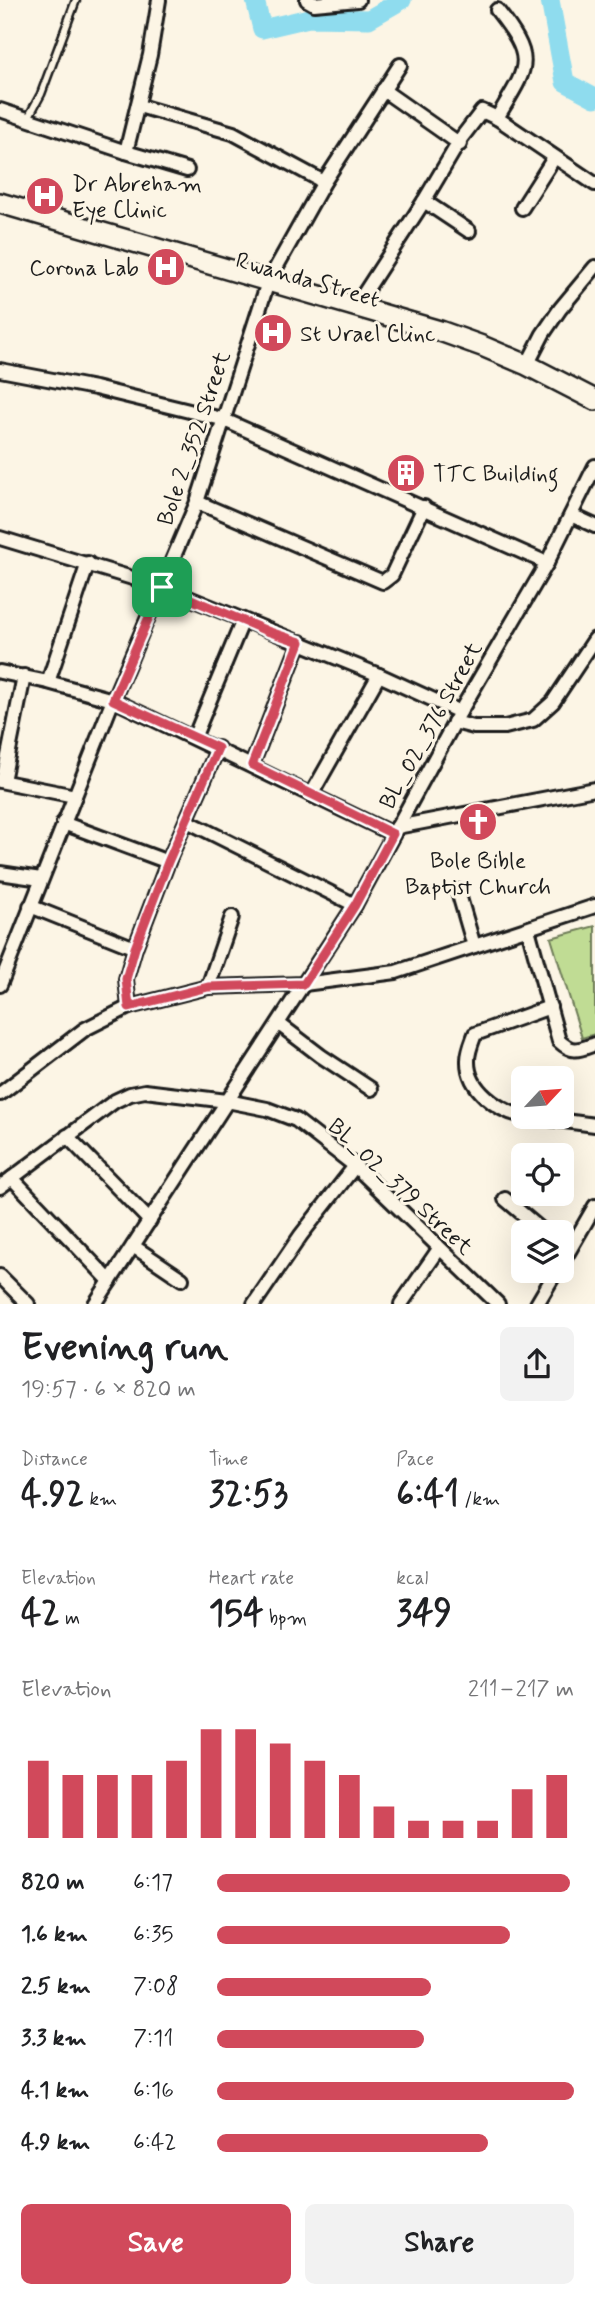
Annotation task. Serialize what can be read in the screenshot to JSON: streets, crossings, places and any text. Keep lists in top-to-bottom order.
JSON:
{
  "streets": {
    "main road": ["Rwanda Street"],
    "street": ["Bole 2_352 Street", "BL_02_376 Street", "BL_02_379 Street"]
  },
  "crossings": [
    ["Rwanda Street", "Bole 2_352 Street"],
    ["BL_02_376 Street", "BL_02_379 Street"]
  ],
  "places": {
    "hospital": ["Dr Abreham Eye Clinic", "Corona Lab", "St Urael Clinc"],
    "building": ["TTC Building"],
    "church": ["Bole Bible Baptist Church"]
  },
  "north": "top right",
  "page": {
    "heading": ["Evening run", "19:57 · 6 × 820 m"],
    "stats": [
      ["Distance", "4.92 km"],
      ["Time", "32:53"],
      ["Pace", "6:41 /km"],
      ["Elevation", "42 m"],
      ["Heart rate", "154 bpm"],
      ["kcal", "349"]
    ],
    "chart": ["Elevation", "211–217 m"],
    "list": [
      {
        "name": "820 m",
        "note": "6:17"
      },
      {
        "name": "1.6 km",
        "note": "6:35"
      },
      {
        "name": "2.5 km",
        "note": "7:08"
      },
      {
        "name": "3.3 km",
        "note": "7:11"
      },
      {
        "name": "4.1 km",
        "note": "6:16"
      },
      {
        "name": "4.9 km",
        "note": "6:42"
      }
    ],
    "buttons": ["Save", "Share"]
  }
}
